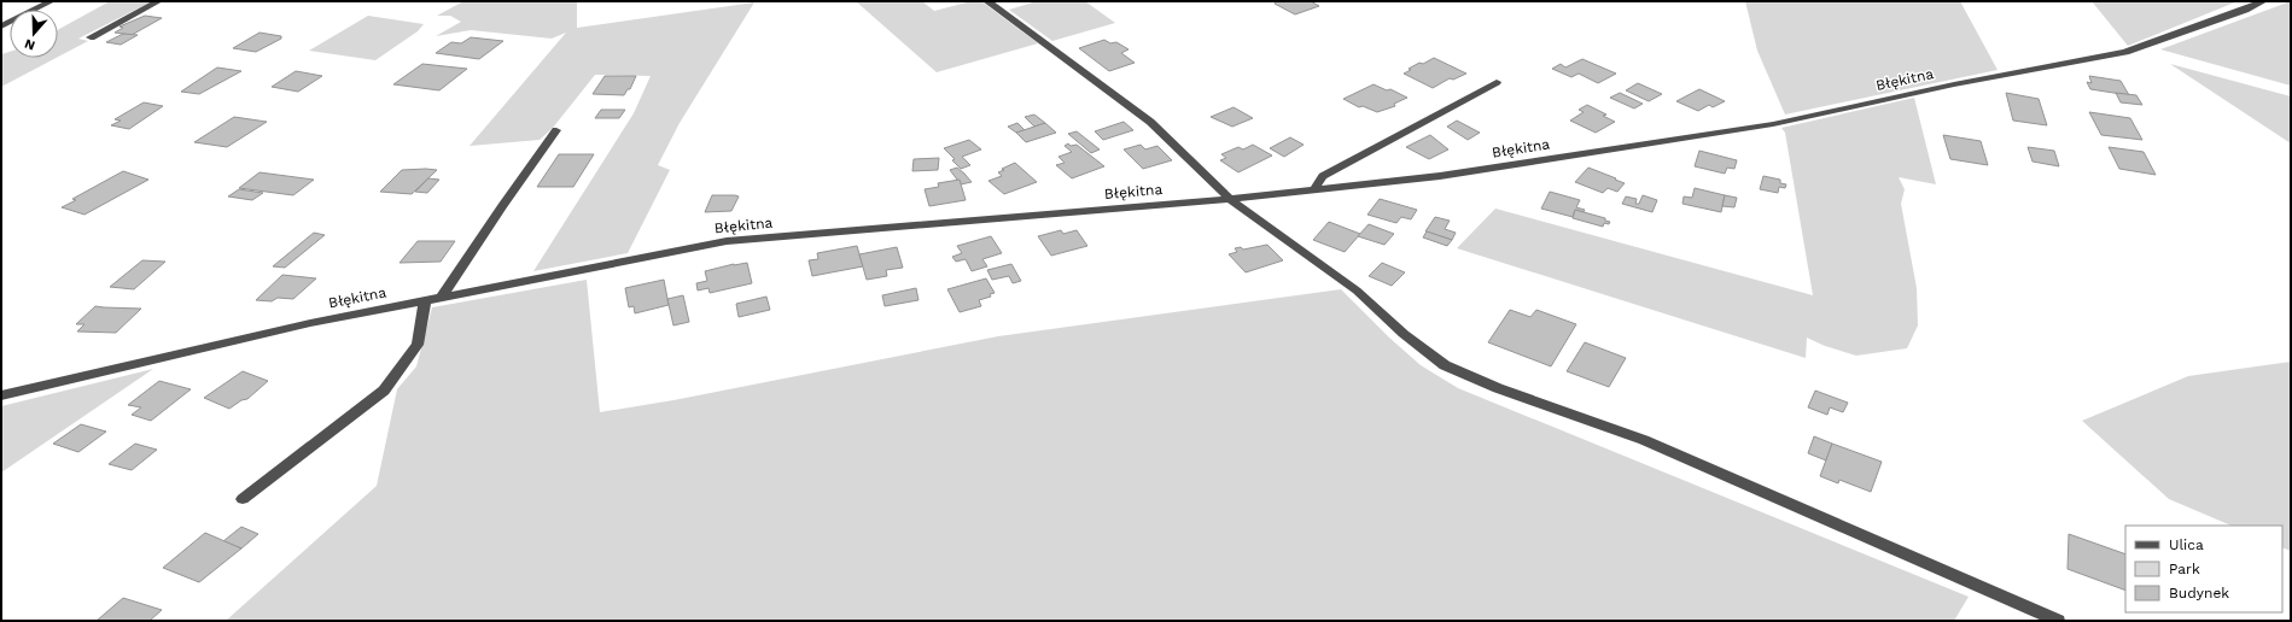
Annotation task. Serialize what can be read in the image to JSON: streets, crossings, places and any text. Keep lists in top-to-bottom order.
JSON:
{
  "streets": {
    "street": ["Błękitna"]
  },
  "legend": ["Ulica", "Park", "Budynek"],
  "north": "bottom"
}
